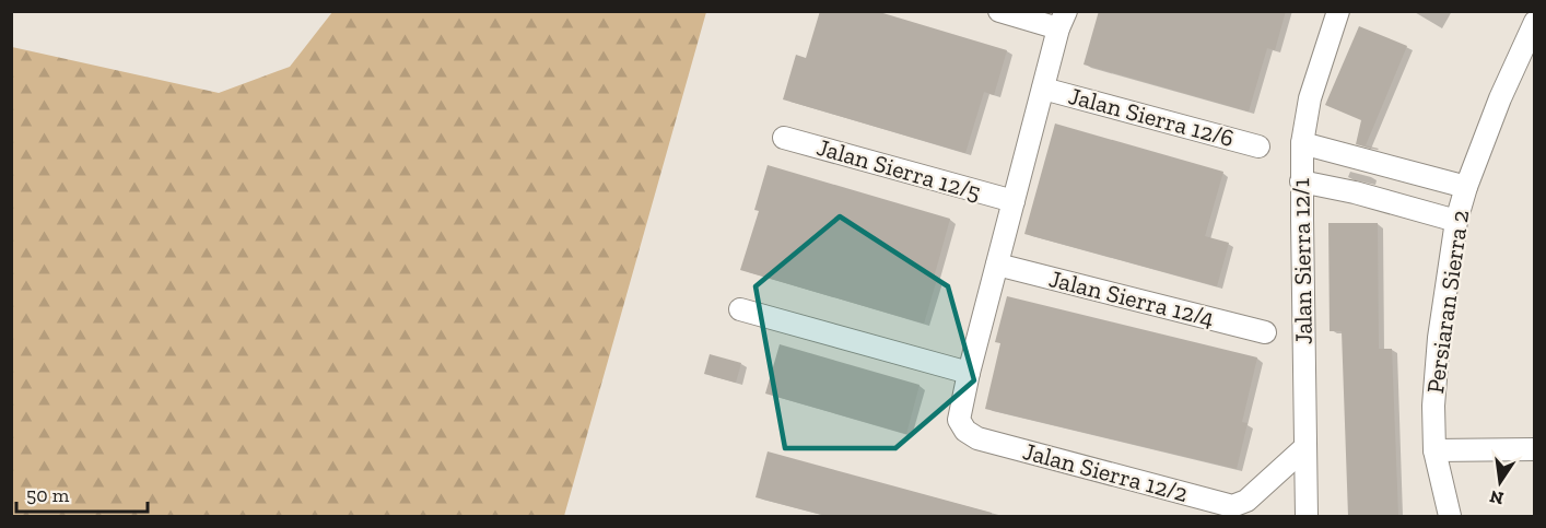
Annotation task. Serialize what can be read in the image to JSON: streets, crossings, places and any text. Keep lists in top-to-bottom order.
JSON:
{
  "streets": {
    "street": [
      "Jalan Sierra 12/6",
      "Jalan Sierra 12/5",
      "Jalan Sierra 12/1",
      "Jalan Sierra 12/4",
      "Persiaran Sierra 2",
      "Jalan Sierra 12/2"
    ]
  },
  "crossings": [
    ["Jalan Sierra 12/1", "Jalan Sierra 12/2"]
  ],
  "scale_bar": "50 m",
  "north": "bottom"
}
